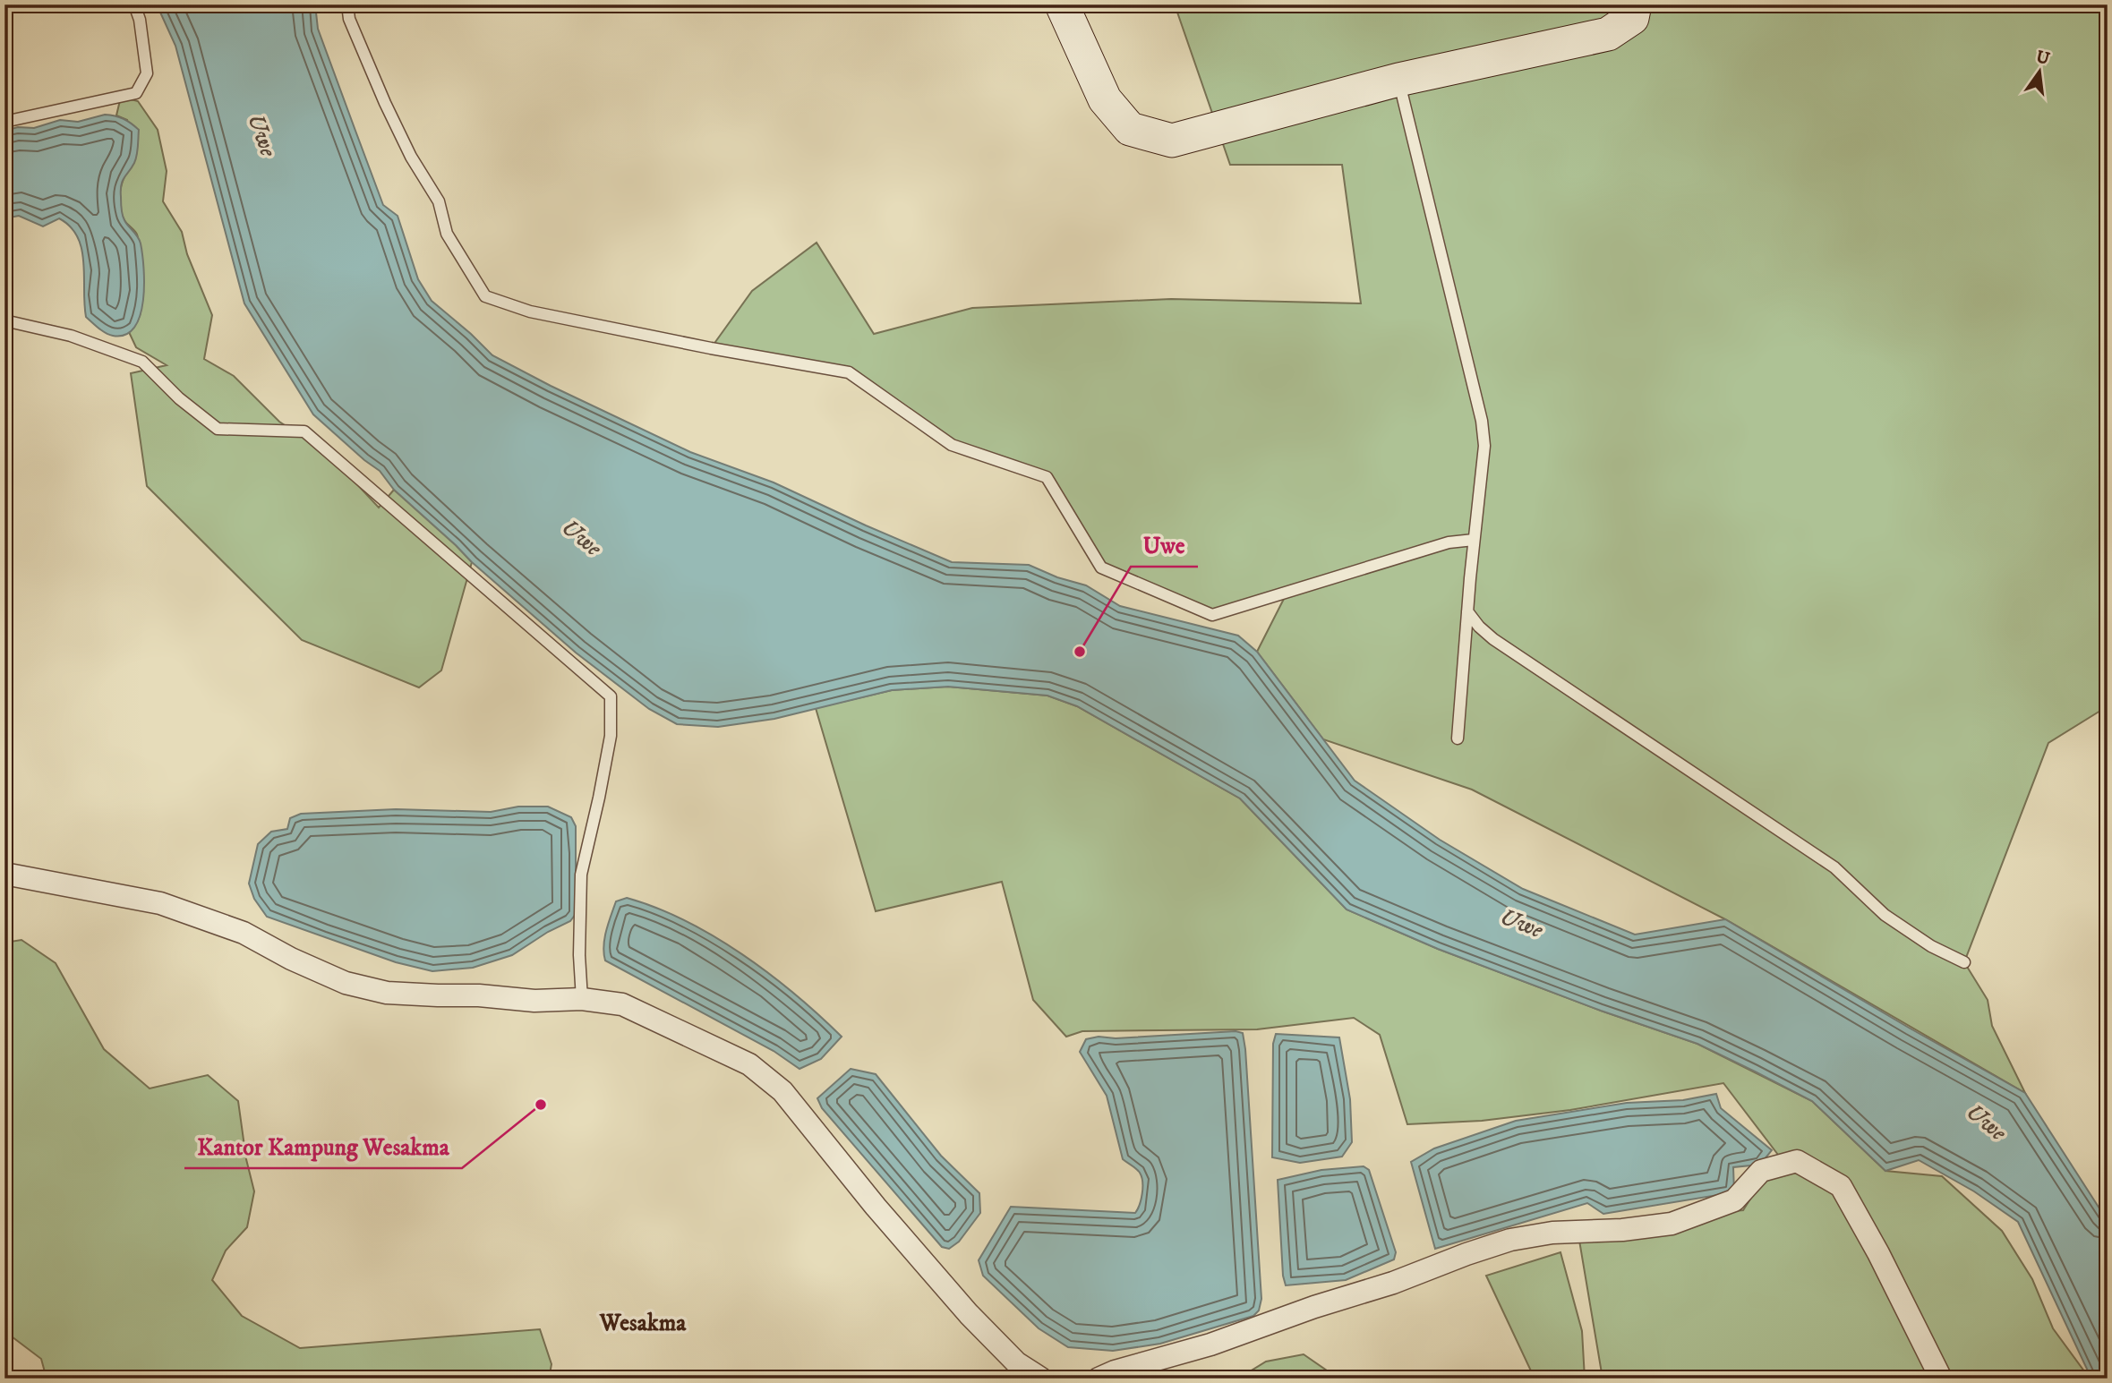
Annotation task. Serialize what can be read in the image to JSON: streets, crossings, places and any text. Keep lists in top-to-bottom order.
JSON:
{
  "districts": ["Wesakma"],
  "water": ["Uwe"],
  "places": ["Uwe", "Kantor Kampung Wesakma"],
  "north": "top"
}
